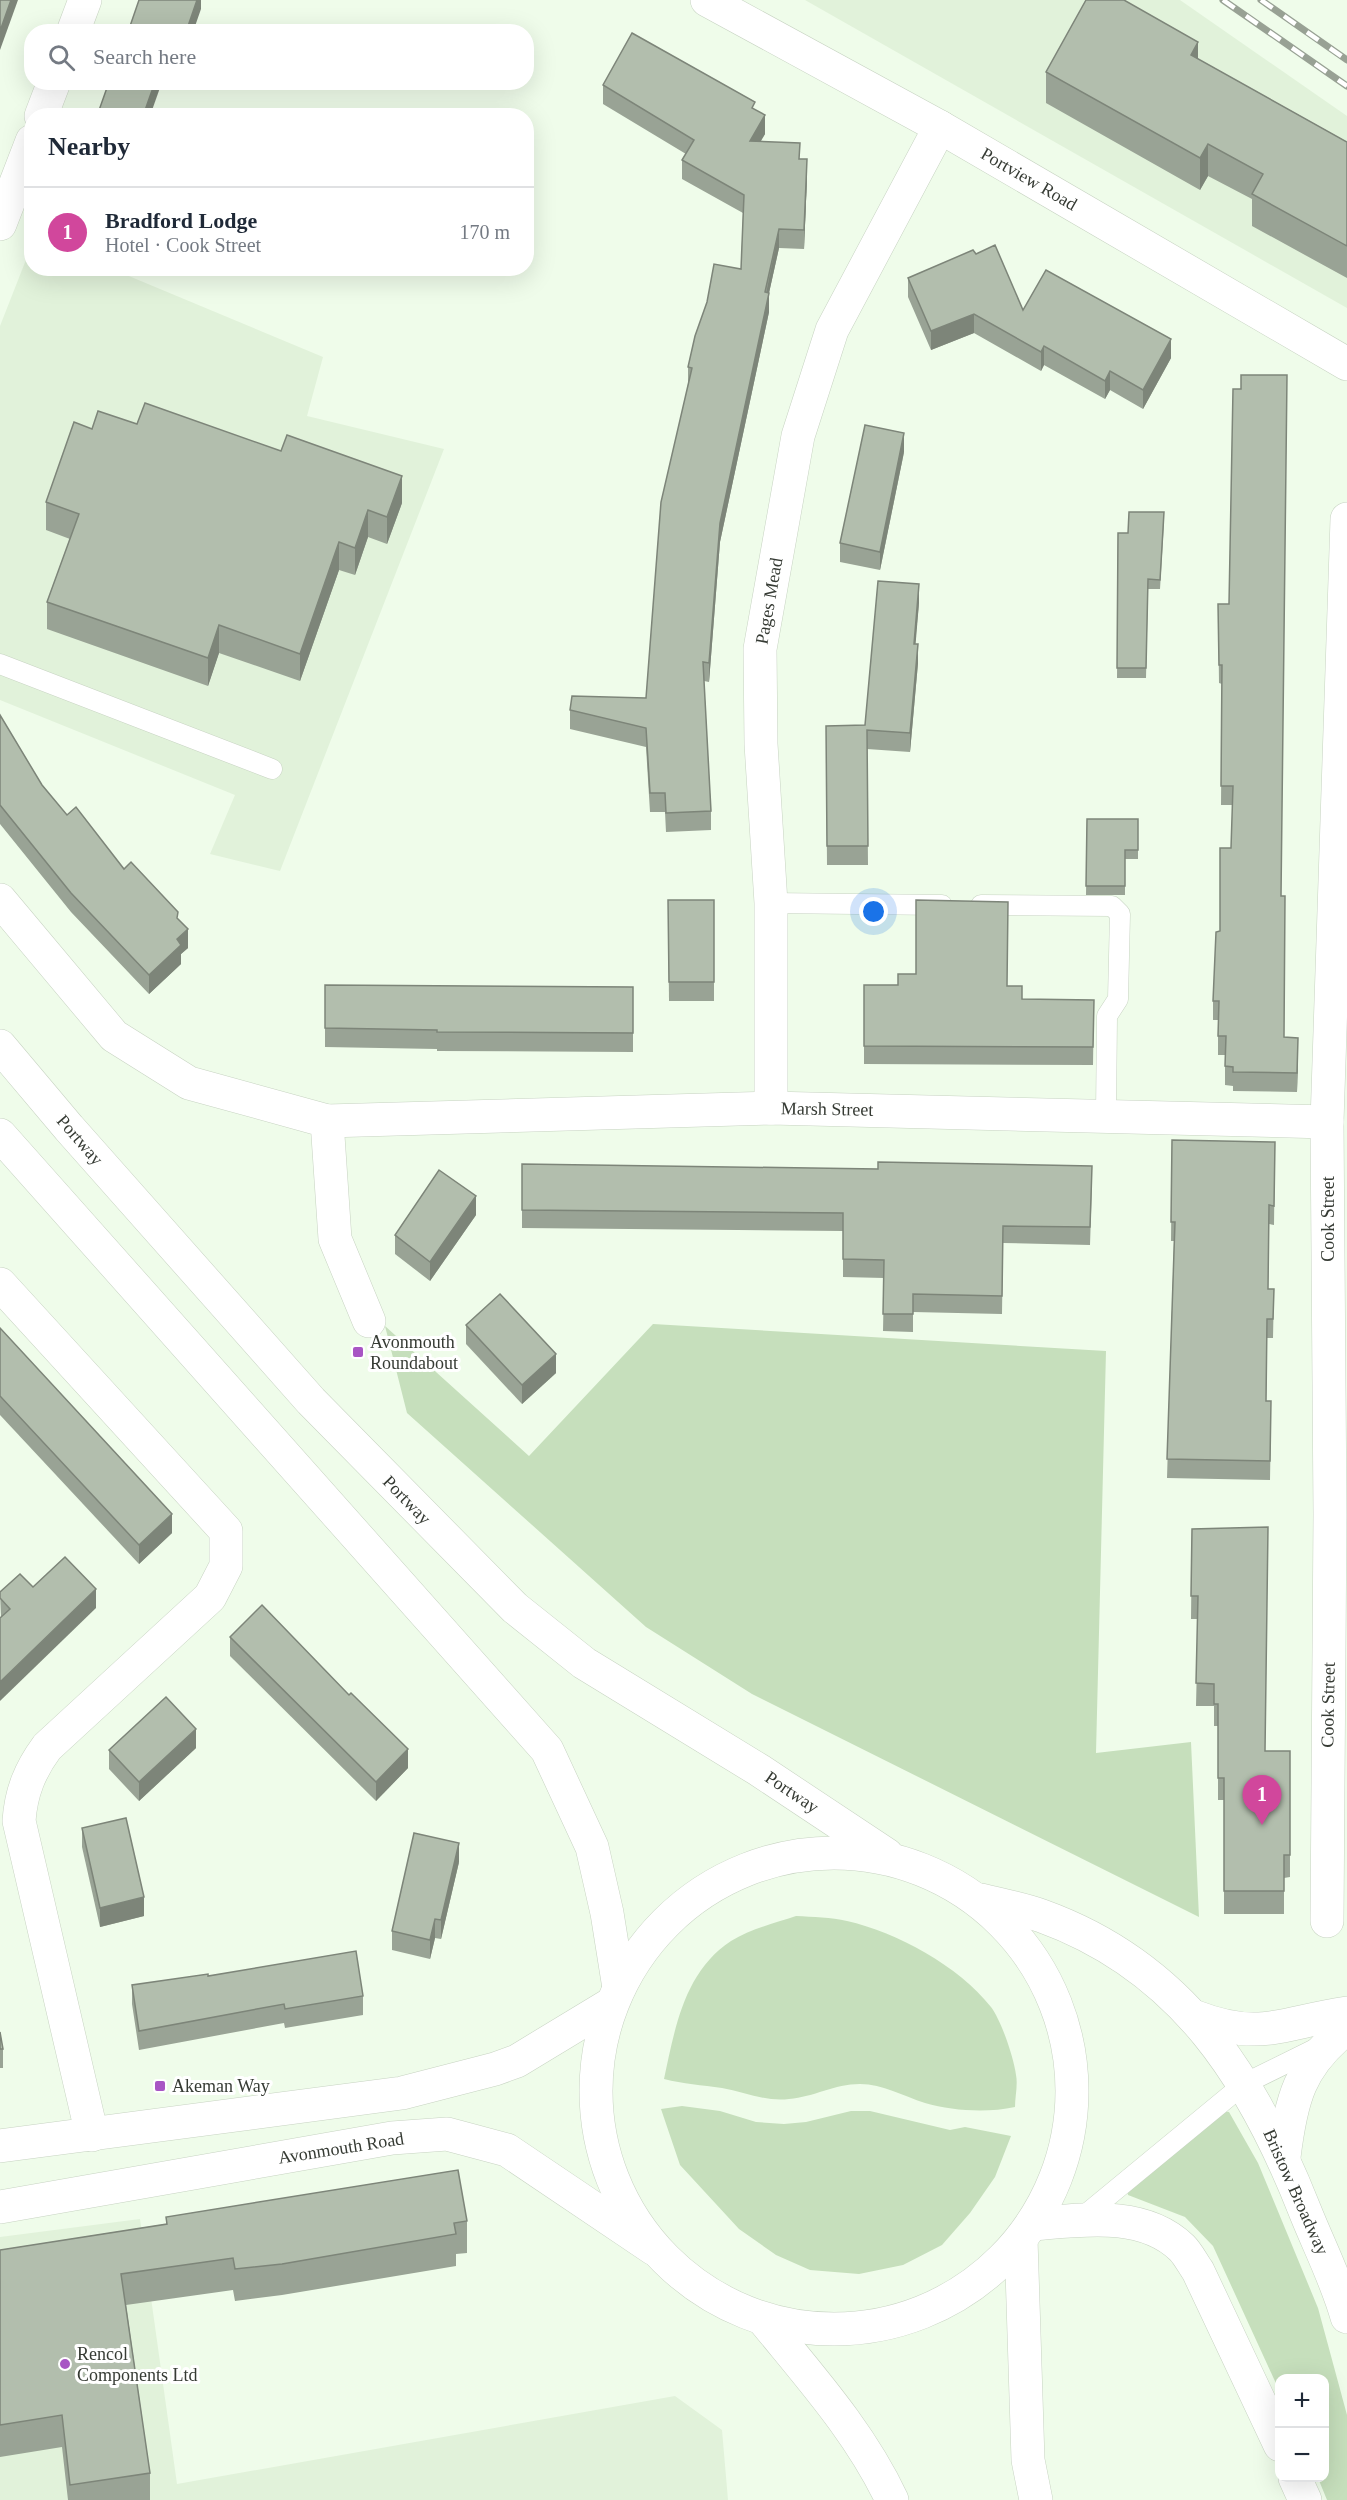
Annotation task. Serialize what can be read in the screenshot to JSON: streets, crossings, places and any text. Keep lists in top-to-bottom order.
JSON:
{
  "streets": {
    "main road": [
      "Portview Road",
      "Pages Mead",
      "Marsh Street",
      "Portway",
      "Cook Street",
      "Avonmouth Road",
      "Bristow Broadway"
    ]
  },
  "crossings": [
    ["Portview Road", "Pages Mead"],
    ["Pages Mead", "Marsh Street"],
    ["Marsh Street", "Cook Street"]
  ],
  "places": {
    "transit": ["Avonmouth Roundabout", "Akeman Way"],
    "other": ["Rencol Components Ltd"]
  },
  "page": {
    "search": "Search here",
    "heading": "Nearby",
    "list": [
      {
        "mark": "1",
        "name": "Bradford Lodge",
        "note": "Hotel · Cook Street",
        "value": "170 m"
      }
    ],
    "pins": "1",
    "map_buttons": ["+", "−"]
  }
}
